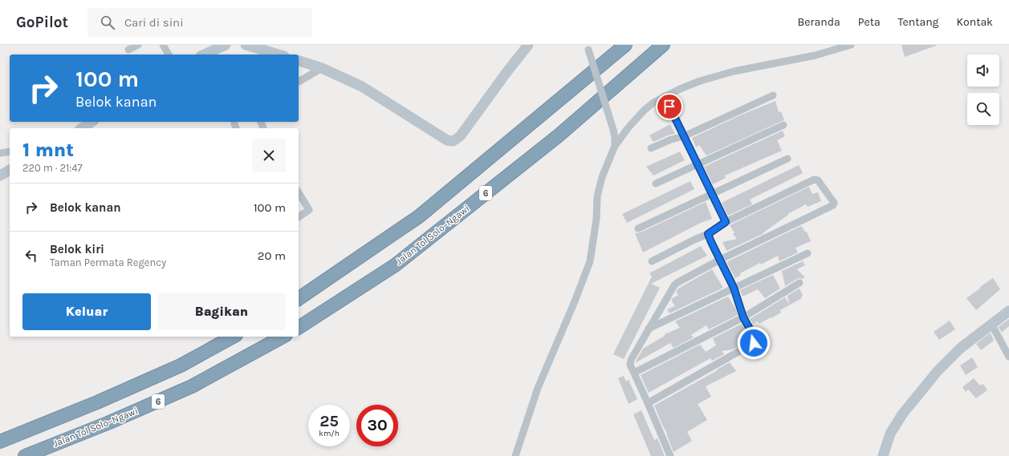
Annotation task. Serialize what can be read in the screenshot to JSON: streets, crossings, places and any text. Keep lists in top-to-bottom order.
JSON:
{
  "streets": {
    "highway": ["6", "Jalan Tol Solo–Ngawi"]
  },
  "page": {
    "header": "GoPilot",
    "search": "Cari di sini",
    "nav": [
      "Beranda",
      "Peta",
      "Tentang",
      "Kontak"
    ],
    "turn": ["100 m", "Belok kanan"],
    "heading": ["1 mnt", "220 m · 21:47"],
    "list": [
      {
        "name": "Belok kanan",
        "value": "100 m"
      },
      {
        "name": "Belok kiri",
        "note": "Taman Permata Regency",
        "value": "20 m"
      }
    ],
    "buttons": ["Keluar", "Bagikan"],
    "speed": "25 km/h",
    "limit": "30"
  }
}
